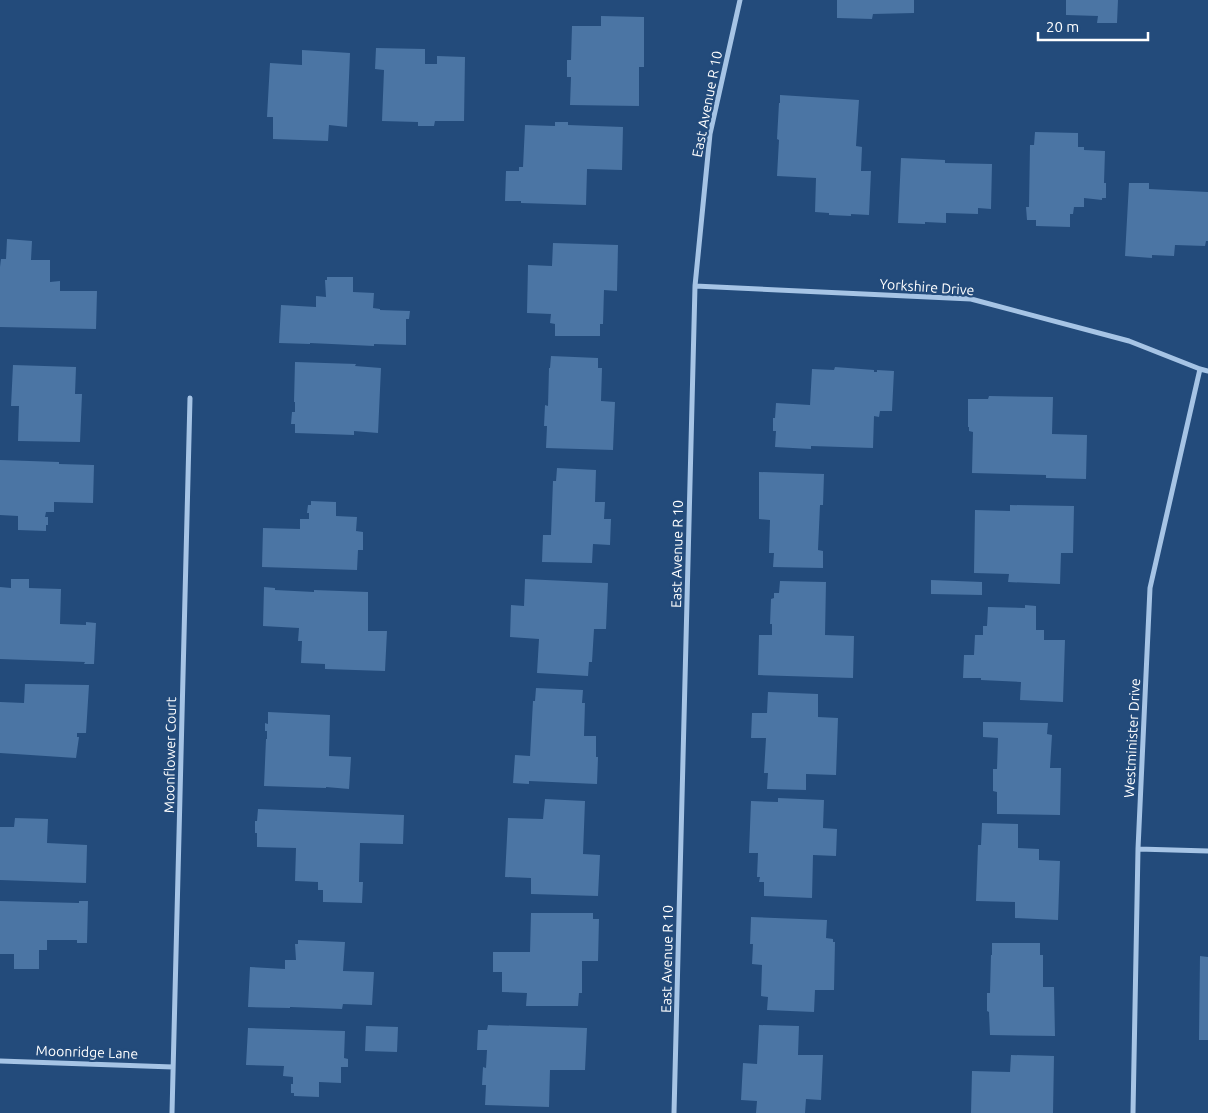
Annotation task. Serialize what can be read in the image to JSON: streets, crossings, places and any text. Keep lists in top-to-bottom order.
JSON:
{
  "streets": {
    "street": [
      "East Avenue R 10",
      "Yorkshire Drive",
      "Westminister Drive",
      "Moonflower Court",
      "Moonridge Lane"
    ]
  },
  "crossings": [
    ["East Avenue R 10", "Yorkshire Drive"],
    ["Yorkshire Drive", "Westminister Drive"],
    ["Moonflower Court", "Moonridge Lane"]
  ],
  "scale_bar": "20 m"
}
